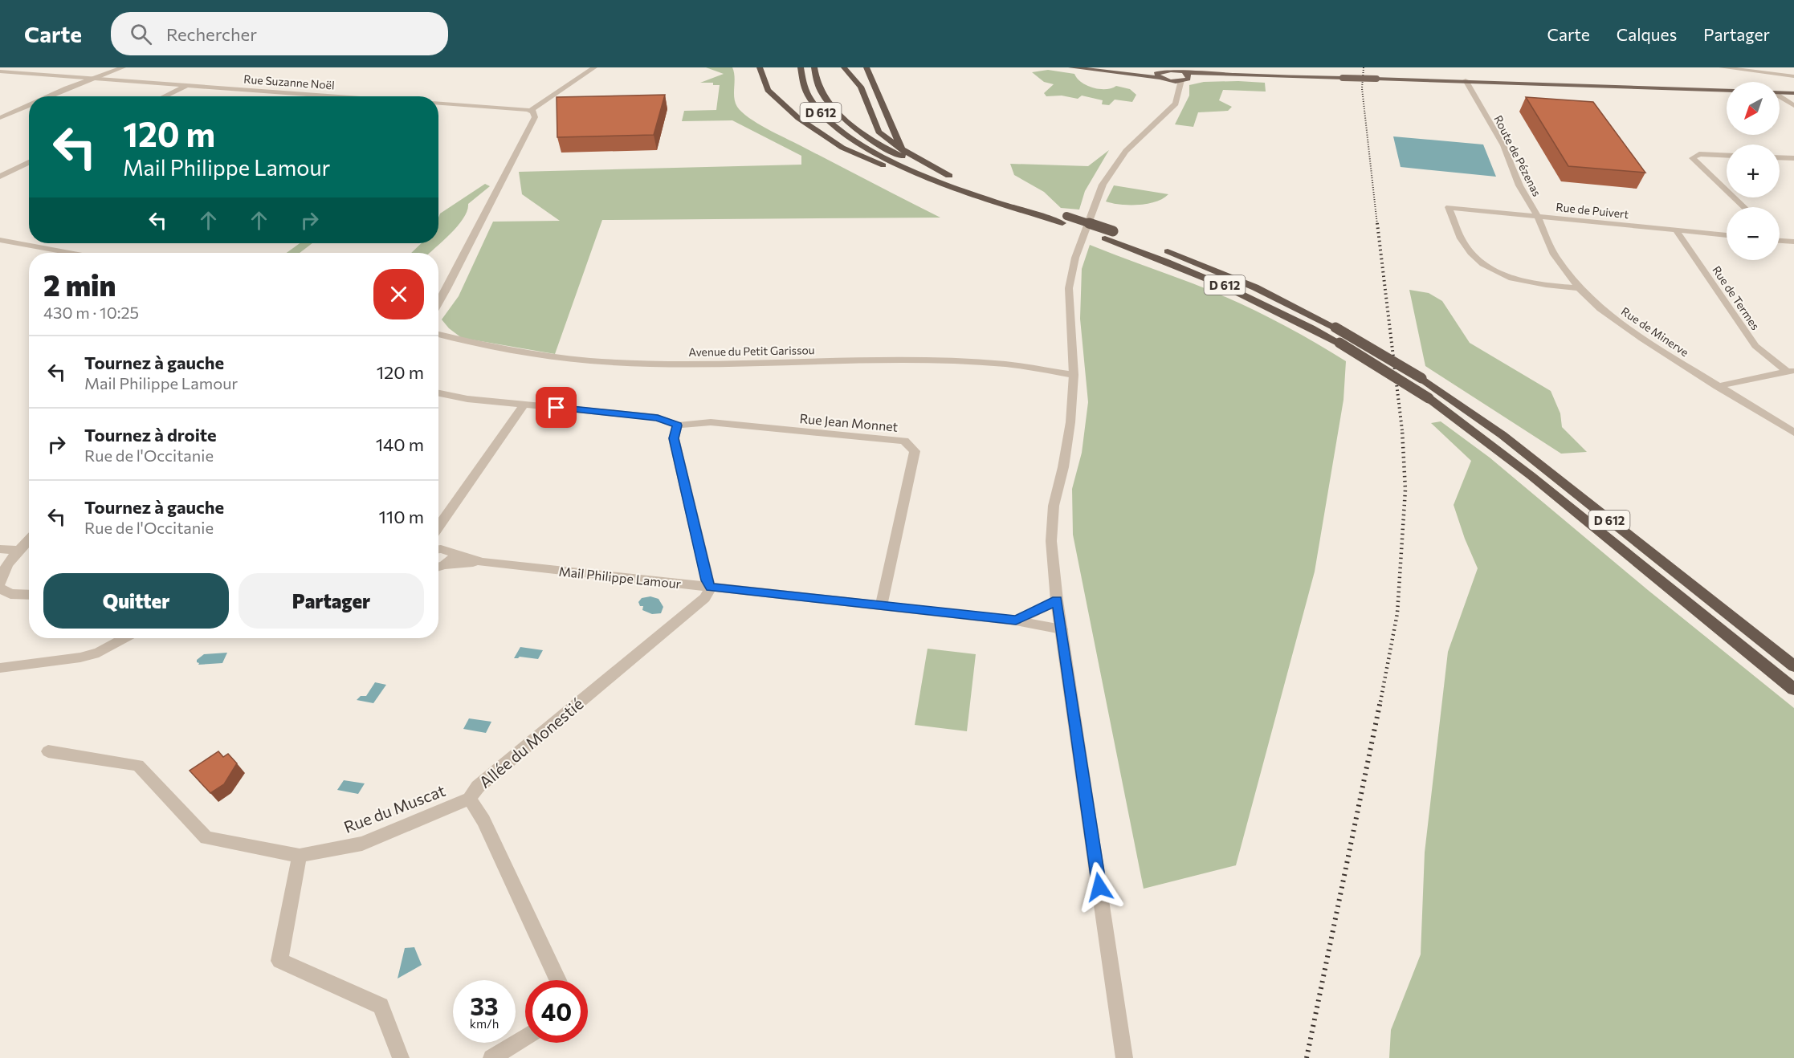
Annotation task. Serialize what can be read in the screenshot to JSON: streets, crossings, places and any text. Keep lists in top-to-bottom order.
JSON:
{
  "streets": {
    "highway": ["D 612"],
    "street": [
      "Rue Suzanne Noël",
      "Route de Pézenas",
      "Rue de Puivert",
      "Rue de Termes",
      "Rue de Minerve",
      "Avenue du Petit Garissou",
      "Rue Jean Monnet",
      "Mail Philippe Lamour",
      "Allée du Monestié",
      "Rue du Muscat"
    ]
  },
  "crossings": [
    ["Route de Pézenas", "Rue de Puivert"],
    ["Route de Pézenas", "Rue de Minerve"],
    ["Rue de Puivert", "Rue de Termes"],
    ["Rue de Puivert", "Rue de Minerve"],
    ["Rue Jean Monnet", "Mail Philippe Lamour"],
    ["Mail Philippe Lamour", "Allée du Monestié"],
    ["Allée du Monestié", "Rue du Muscat"]
  ],
  "north": "bottom left",
  "page": {
    "header": "Carte",
    "search": "Rechercher",
    "nav": ["Carte", "Calques", "Partager"],
    "map_buttons": ["+", "−"],
    "turn": ["120 m", "Mail Philippe Lamour"],
    "heading": ["2 min", "430 m · 10:25"],
    "list": [
      {
        "name": "Tournez à gauche",
        "note": "Mail Philippe Lamour",
        "value": "120 m"
      },
      {
        "name": "Tournez à droite",
        "note": "Rue de l'Occitanie",
        "value": "140 m"
      },
      {
        "name": "Tournez à gauche",
        "note": "Rue de l'Occitanie",
        "value": "110 m"
      }
    ],
    "buttons": ["Quitter", "Partager"],
    "speed": "33 km/h",
    "limit": "40"
  }
}
